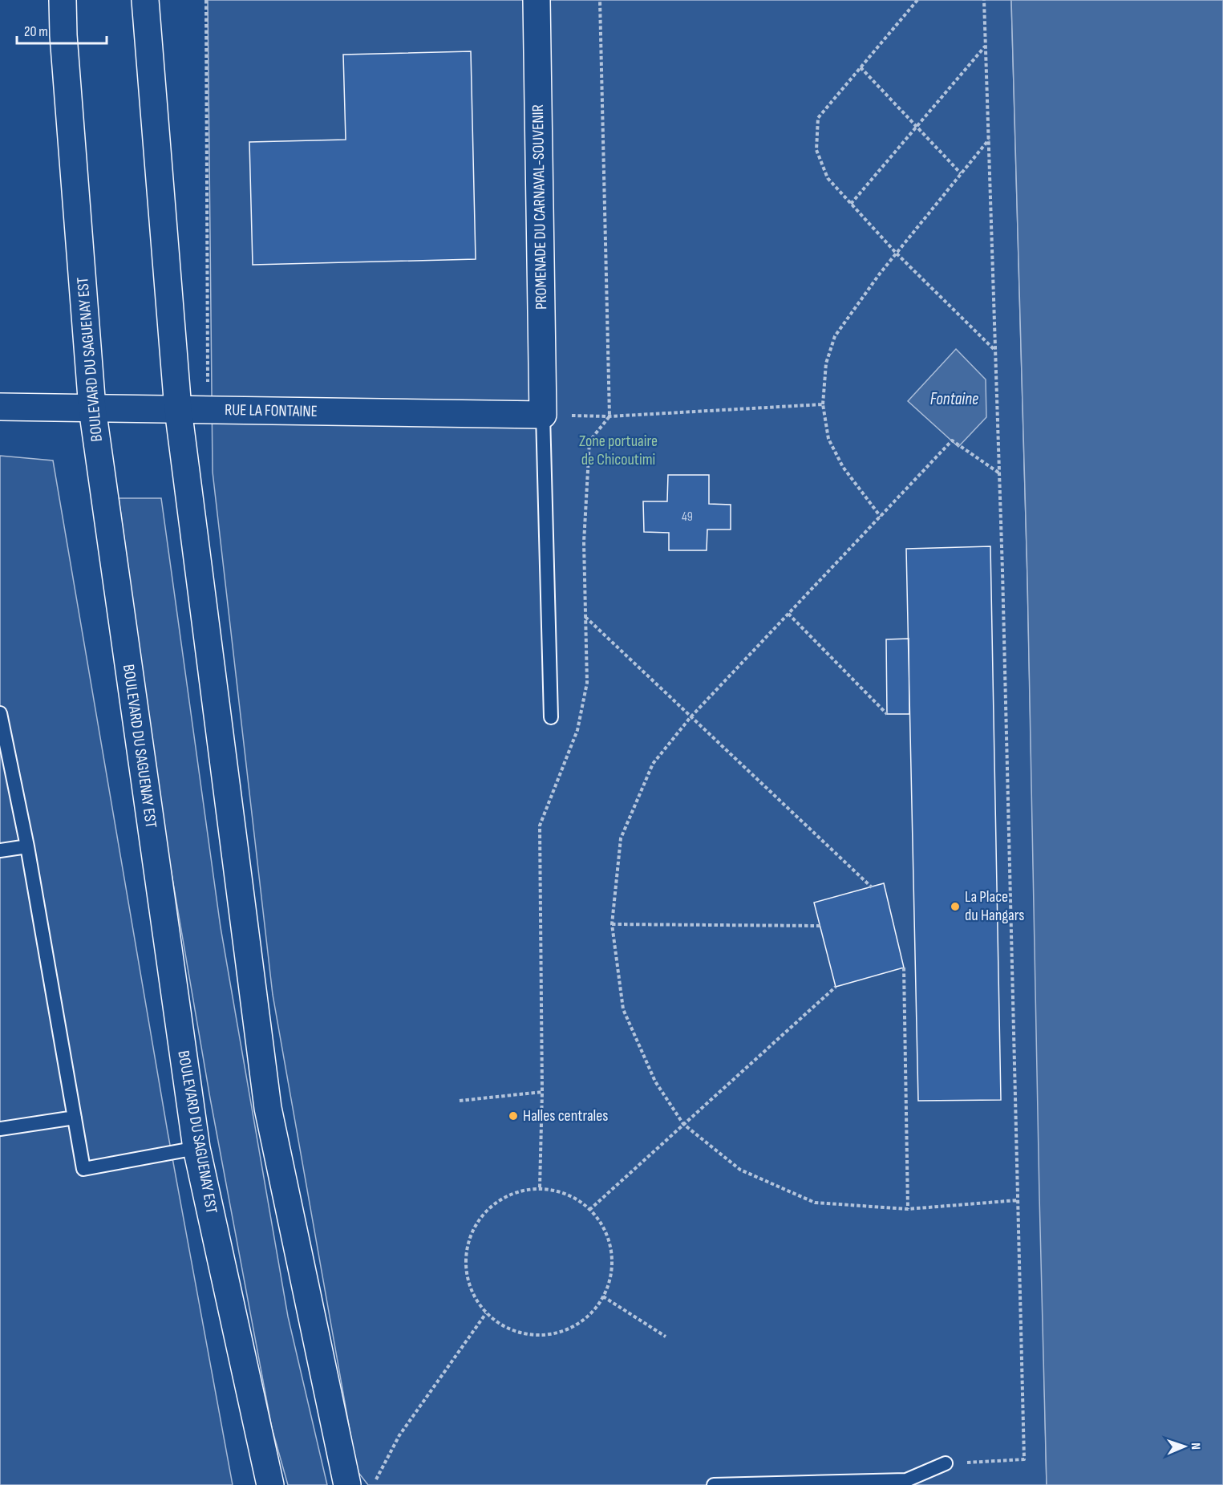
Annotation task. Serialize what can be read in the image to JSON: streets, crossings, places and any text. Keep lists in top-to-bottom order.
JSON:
{
  "streets": {
    "main road": ["PROMENADE DU CARNAVAL-SOUVENIR", "BOULEVARD DU SAGUENAY EST", "RUE LA FONTAINE"]
  },
  "crossings": [
    ["PROMENADE DU CARNAVAL-SOUVENIR", "RUE LA FONTAINE"],
    ["BOULEVARD DU SAGUENAY EST", "RUE LA FONTAINE"]
  ],
  "water": ["Fontaine"],
  "parks": ["Zone portuaire de Chicoutimi"],
  "places": ["La Place du Hangars", "Halles centrales"],
  "house_numbers": ["49"],
  "scale_bar": "20 m",
  "north": "right"
}
